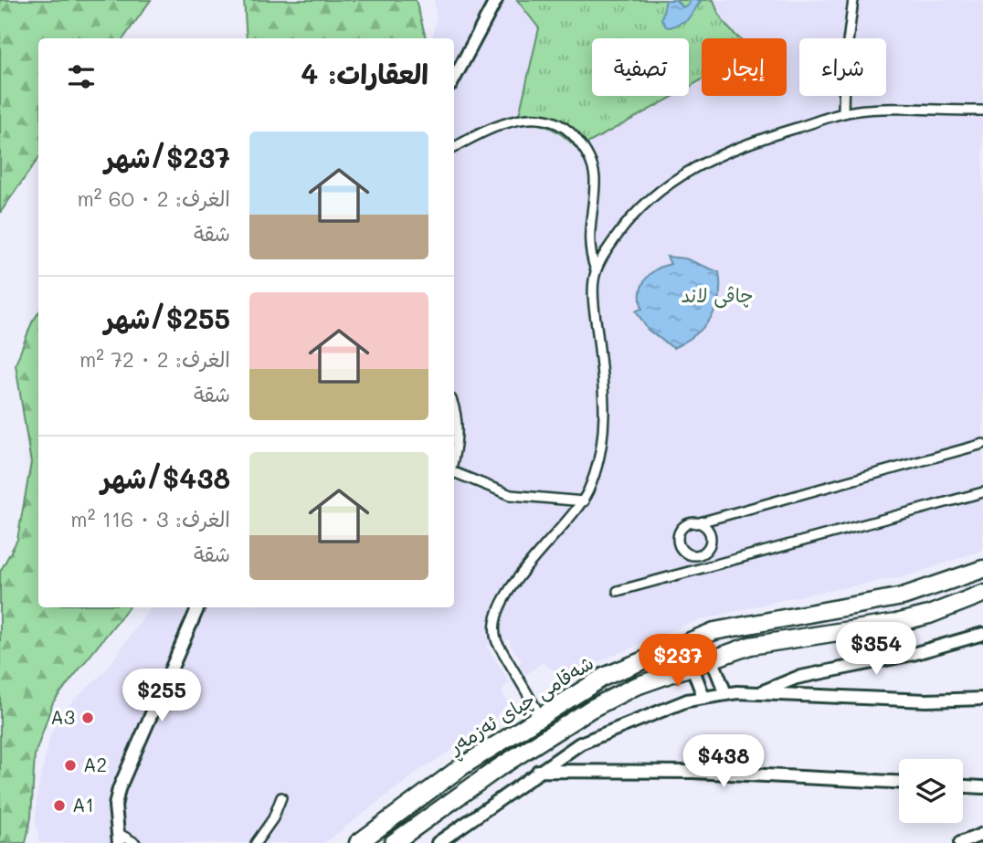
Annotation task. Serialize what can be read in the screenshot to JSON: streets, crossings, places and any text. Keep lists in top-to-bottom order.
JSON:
{
  "streets": {
    "main road": ["شەقامی چیای ئەزمەڕ"]
  },
  "parks": ["چاڤی لاند"],
  "places": ["A3", "A2", "A1"],
  "page": {
    "chip": ["شراء", "إيجار", "تصفية"],
    "heading": "العقارات: 4",
    "list": [
      {
        "name": "$237/شهر",
        "note": "الغرف: 2 · 60 m² · شقة"
      },
      {
        "name": "$255/شهر",
        "note": "الغرف: 2 · 72 m² · شقة"
      },
      {
        "name": "$438/شهر",
        "note": "الغرف: 3 · 116 m² · شقة"
      }
    ],
    "price": [
      "$354",
      "$237",
      "$255",
      "$438"
    ]
  }
}
